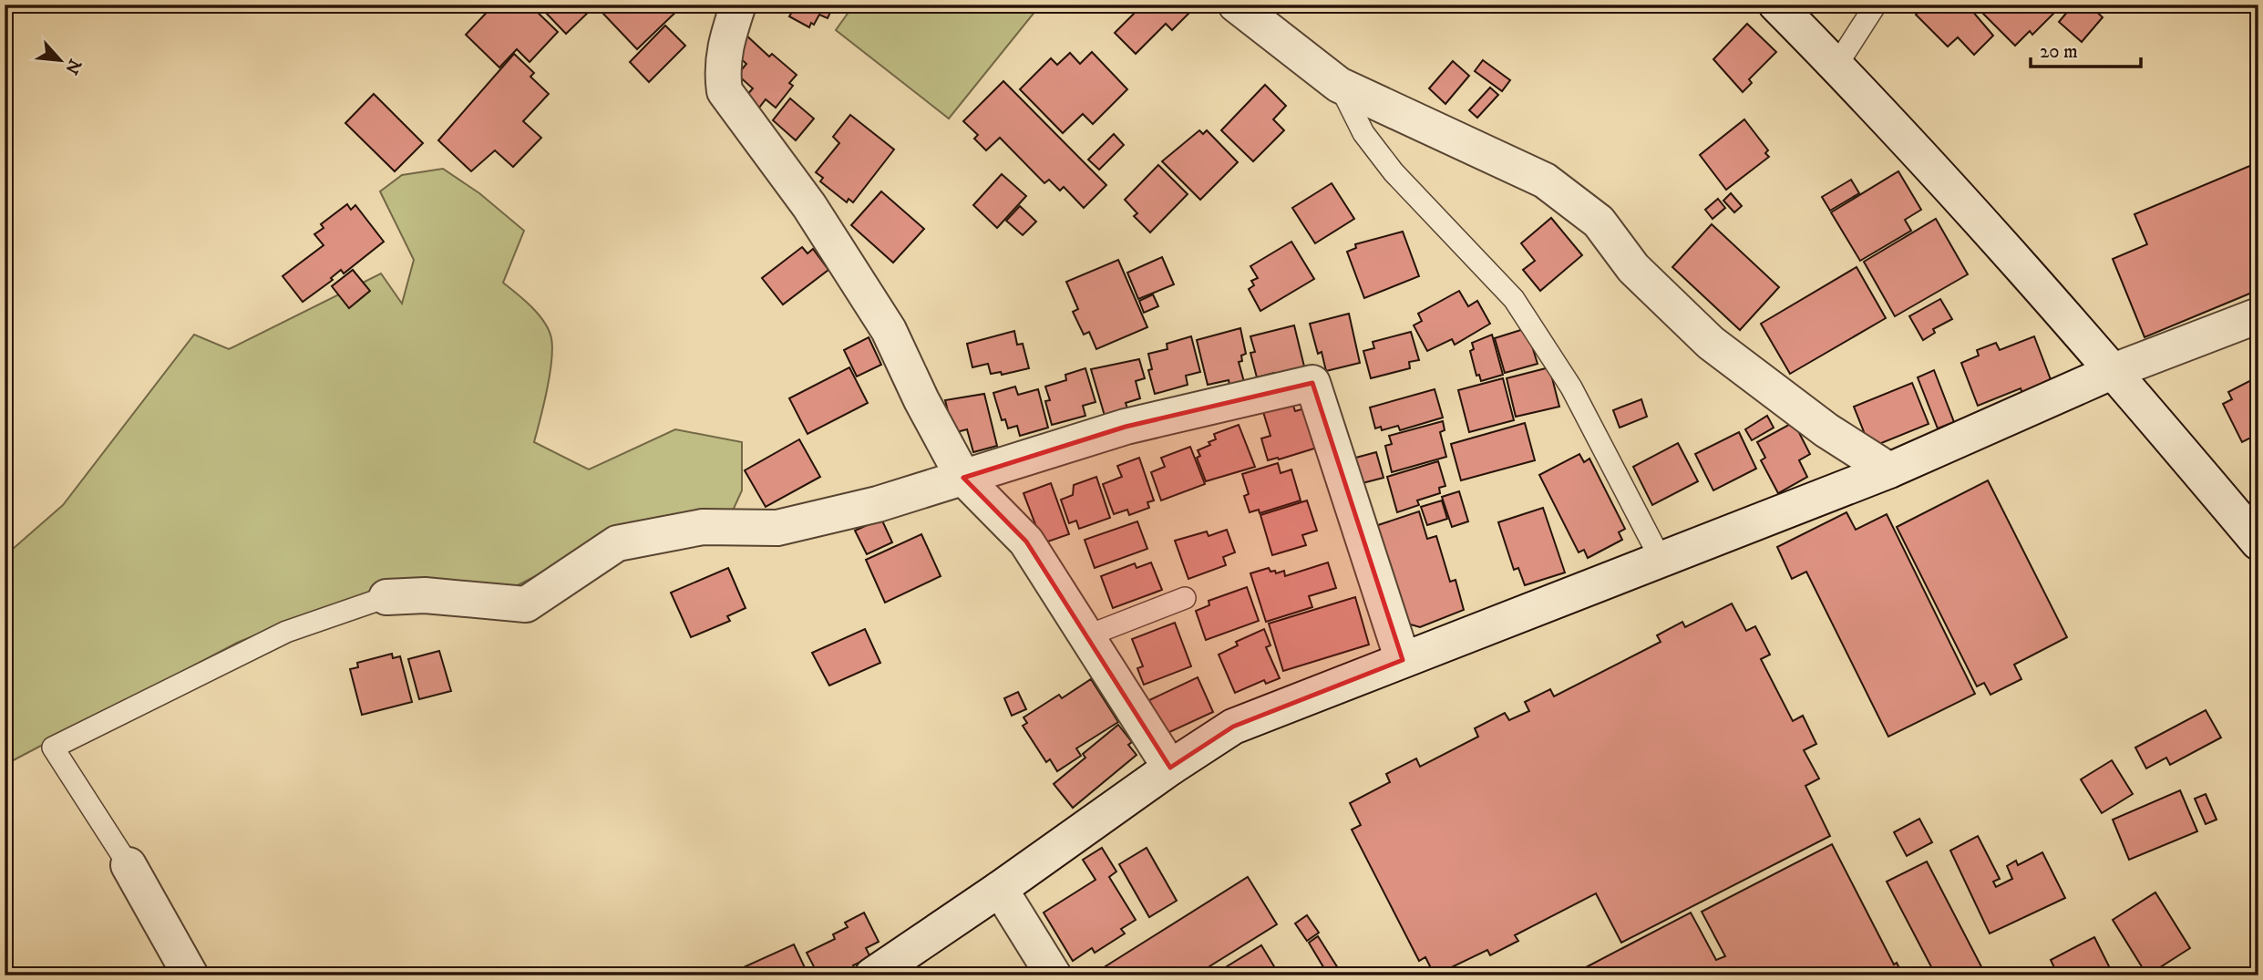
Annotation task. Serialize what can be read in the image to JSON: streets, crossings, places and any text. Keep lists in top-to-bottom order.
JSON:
{
  "scale_bar": "20 m",
  "north": "bottom right"
}
